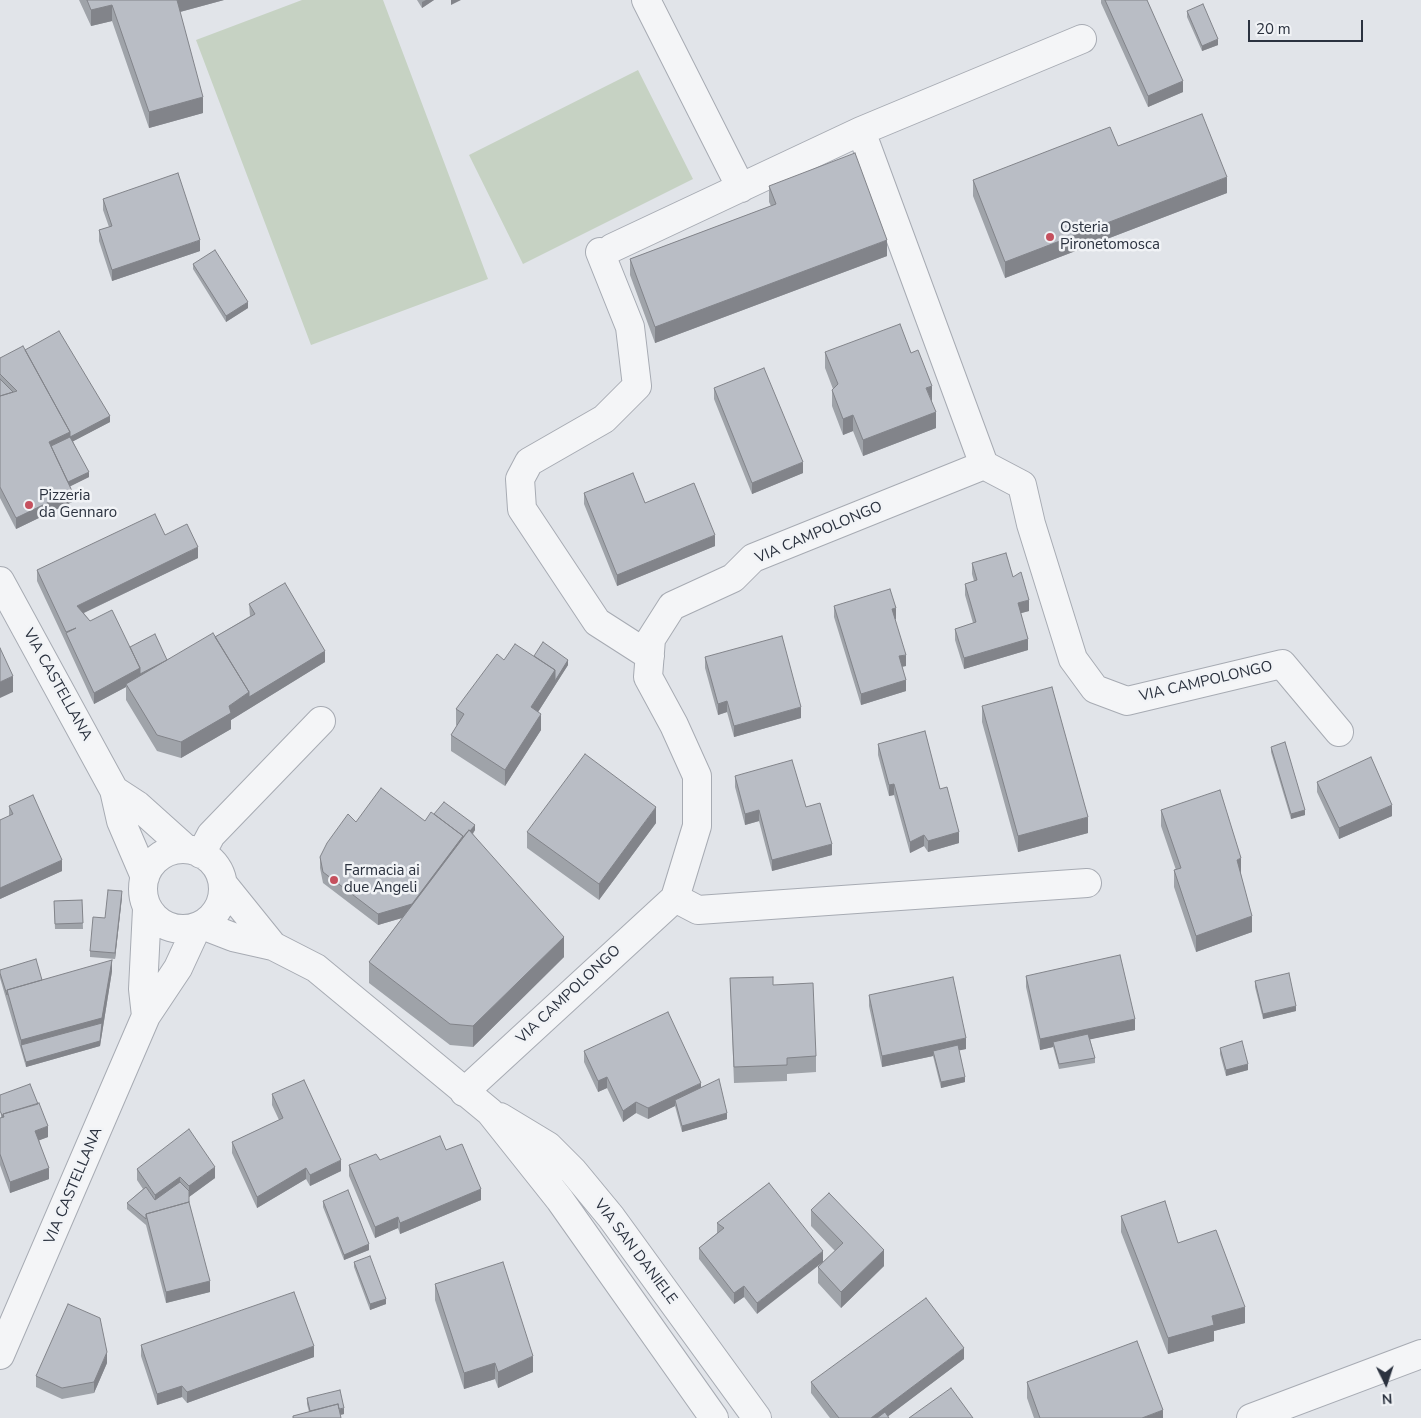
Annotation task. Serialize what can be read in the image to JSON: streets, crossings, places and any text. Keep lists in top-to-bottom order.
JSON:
{
  "streets": {
    "street": ["VIA CAMPOLONGO", "VIA CASTELLANA", "VIA SAN DANIELE"]
  },
  "crossings": [
    ["VIA CAMPOLONGO", "VIA SAN DANIELE"],
    ["VIA CASTELLANA", "VIA SAN DANIELE"]
  ],
  "places": ["Osteria Pironetomosca", "Pizzeria da Gennaro", "Farmacia ai due Angeli"],
  "scale_bar": "20 m",
  "north": "bottom"
}
